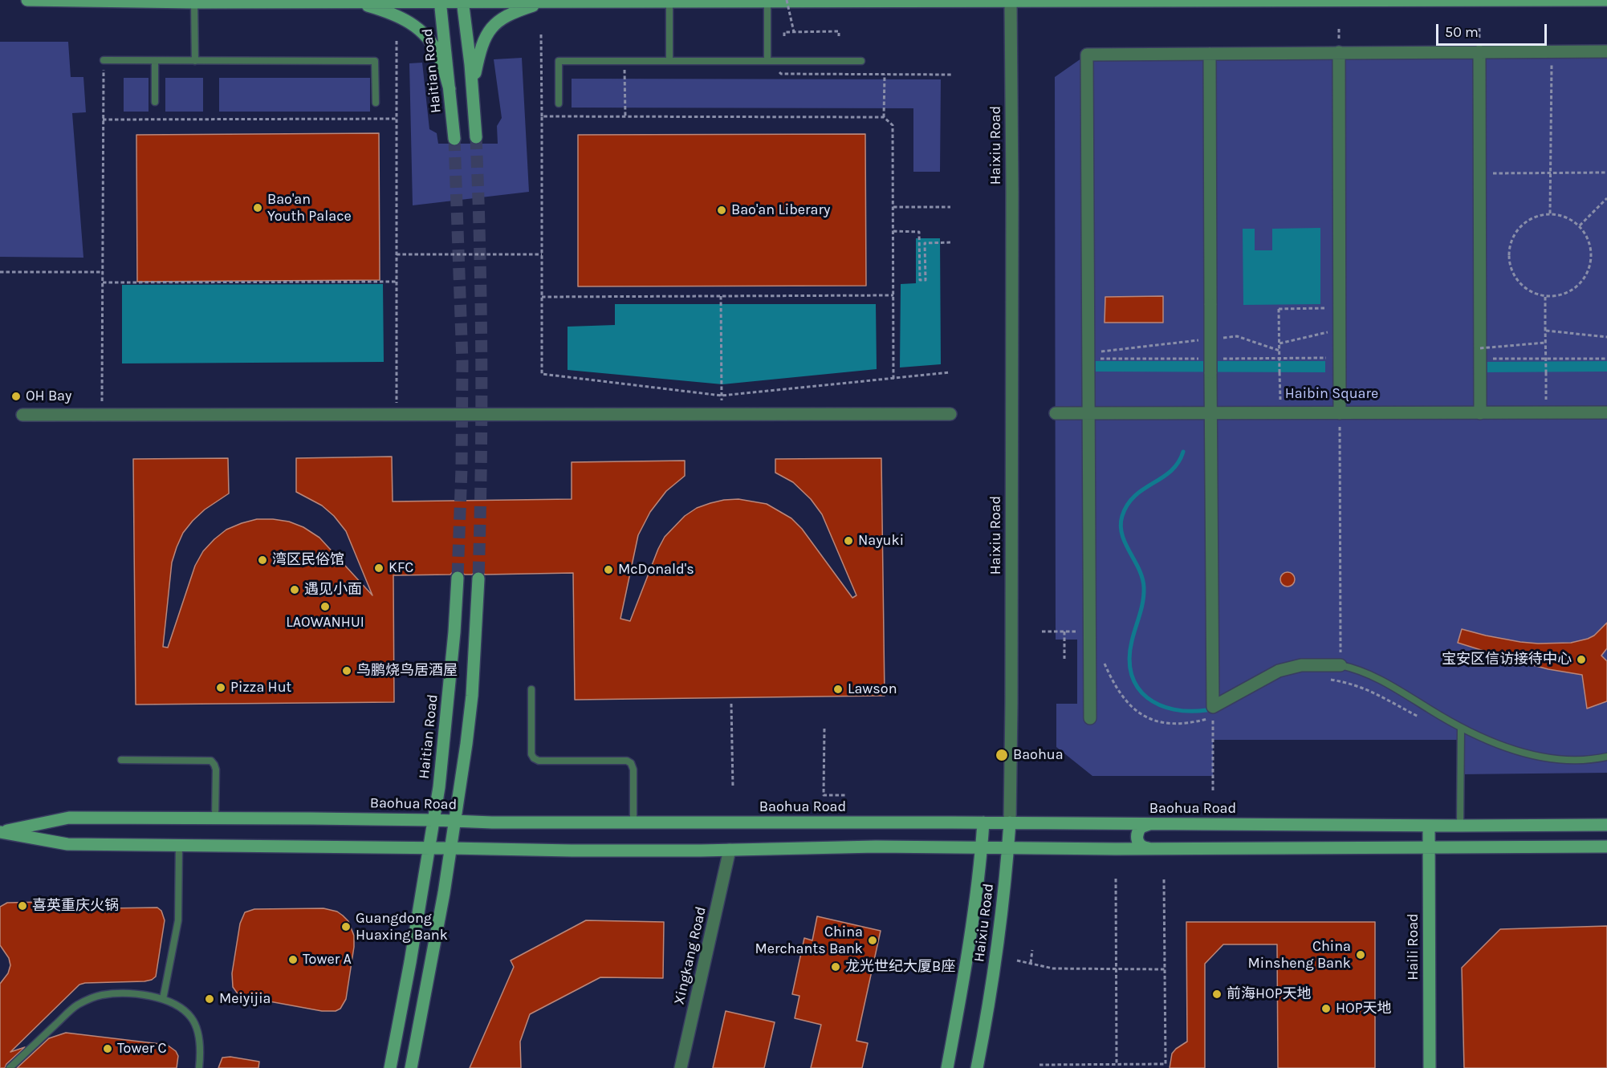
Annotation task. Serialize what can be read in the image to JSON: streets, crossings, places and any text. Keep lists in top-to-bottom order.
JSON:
{
  "streets": {
    "main road": [
      "Haitian Road",
      "Haixiu Road",
      "Baohua Road",
      "Haili Road"
    ],
    "street": ["Xingkang Road"]
  },
  "crossings": [
    ["Haitian Road", "Baohua Road"],
    ["Haixiu Road", "Baohua Road"],
    ["Baohua Road", "Haili Road"],
    ["Baohua Road", "Xingkang Road"]
  ],
  "parks": ["Haibin Square"],
  "places": [
    "Bao'an Youth Palace",
    "Bao'an Liberary",
    "OH Bay",
    "Nayuki",
    "湾区民俗馆",
    "KFC",
    "McDonald's",
    "遇见小面",
    "LAOWANHUI",
    "宝安区信访接待中心",
    "鸟鹏烧鸟居酒屋",
    "Pizza Hut",
    "Lawson",
    "Baohua",
    "喜英重庆火锅",
    "Guangdong Huaxing Bank",
    "China Merchants Bank",
    "China Minsheng Bank",
    "Tower A",
    "龙光世纪大厦B座",
    "前海HOP天地",
    "Meiyijia",
    "HOP天地",
    "Tower C"
  ],
  "scale_bar": "50 m"
}
